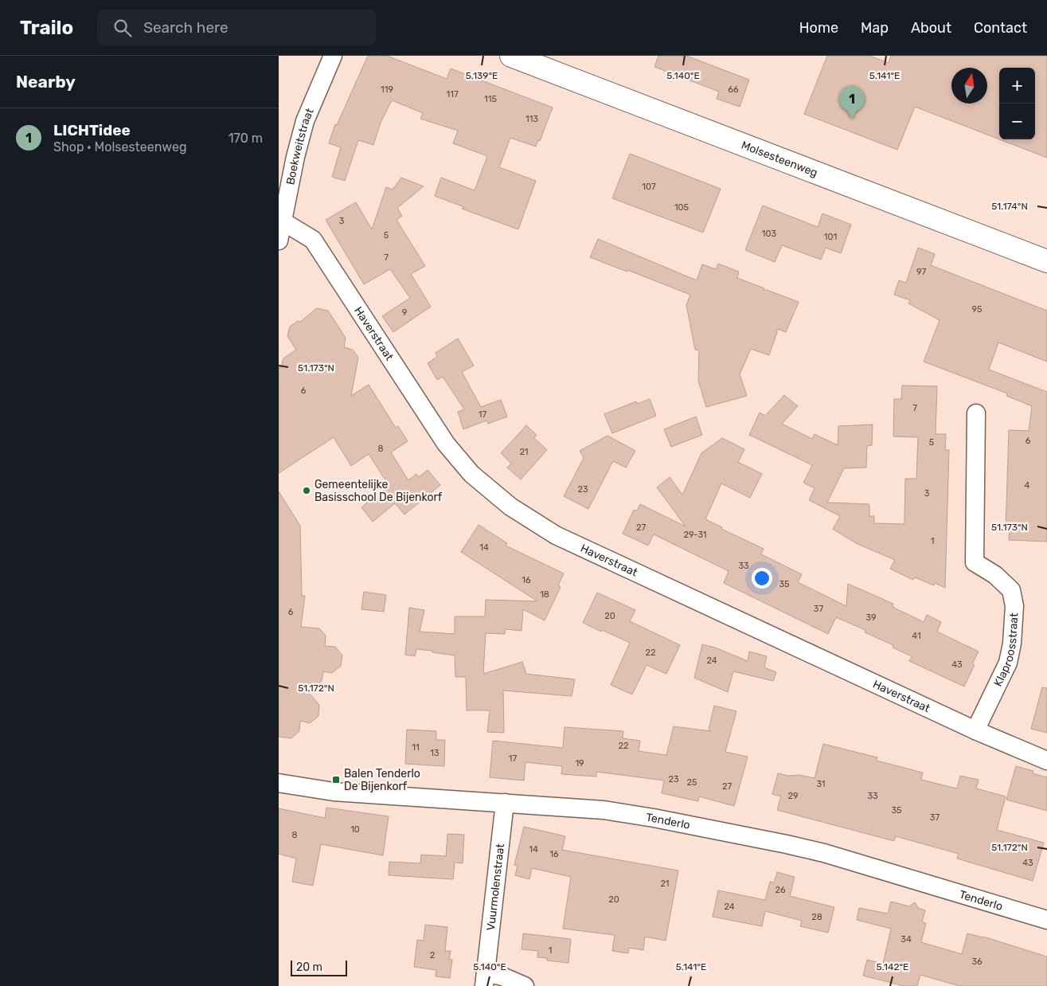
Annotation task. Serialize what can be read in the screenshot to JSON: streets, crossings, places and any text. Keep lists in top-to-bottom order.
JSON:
{
  "streets": {
    "main road": ["Molsesteenweg"],
    "street": [
      "Boekweitstraat",
      "Haverstraat",
      "Klaproosstraat",
      "Tenderlo",
      "Vuurmolenstraat"
    ]
  },
  "crossings": [
    ["Boekweitstraat", "Haverstraat"],
    ["Haverstraat", "Klaproosstraat"],
    ["Tenderlo", "Vuurmolenstraat"]
  ],
  "places": {
    "other": ["Gemeentelijke Basisschool De Bijenkorf"],
    "transit": ["Balen Tenderlo De Bijenkorf"]
  },
  "house_numbers": [
    "119",
    "66",
    "117",
    "115",
    "113",
    "107",
    "105",
    "3",
    "103",
    "5",
    "101",
    "7",
    "97",
    "95",
    "9",
    "6",
    "7",
    "17",
    "6",
    "5",
    "8",
    "21",
    "4",
    "23",
    "3",
    "27",
    "29-31",
    "1",
    "14",
    "33",
    "16",
    "35",
    "18",
    "37",
    "6",
    "20",
    "39",
    "41",
    "22",
    "24",
    "43",
    "22",
    "11",
    "13",
    "17",
    "19",
    "23",
    "25",
    "31",
    "27",
    "29",
    "33",
    "35",
    "37",
    "10",
    "8",
    "14",
    "16",
    "43",
    "21",
    "26",
    "20",
    "24",
    "28",
    "34",
    "1",
    "2",
    "36"
  ],
  "scale_bar": "20 m",
  "north": "top",
  "page": {
    "header": "Trailo",
    "search": "Search here",
    "nav": [
      "Home",
      "Map",
      "About",
      "Contact"
    ],
    "heading": "Nearby",
    "map_buttons": ["+", "−"],
    "pins": "1",
    "list": [
      {
        "mark": "1",
        "name": "LICHTidee",
        "note": "Shop · Molsesteenweg",
        "value": "170 m"
      }
    ],
    "scale": "20 m"
  },
  "coordinates": [
    "5.139°E",
    "5.140°E",
    "5.141°E",
    "51.174°N",
    "51.173°N",
    "51.172°N",
    "5.142°E"
  ]
}
